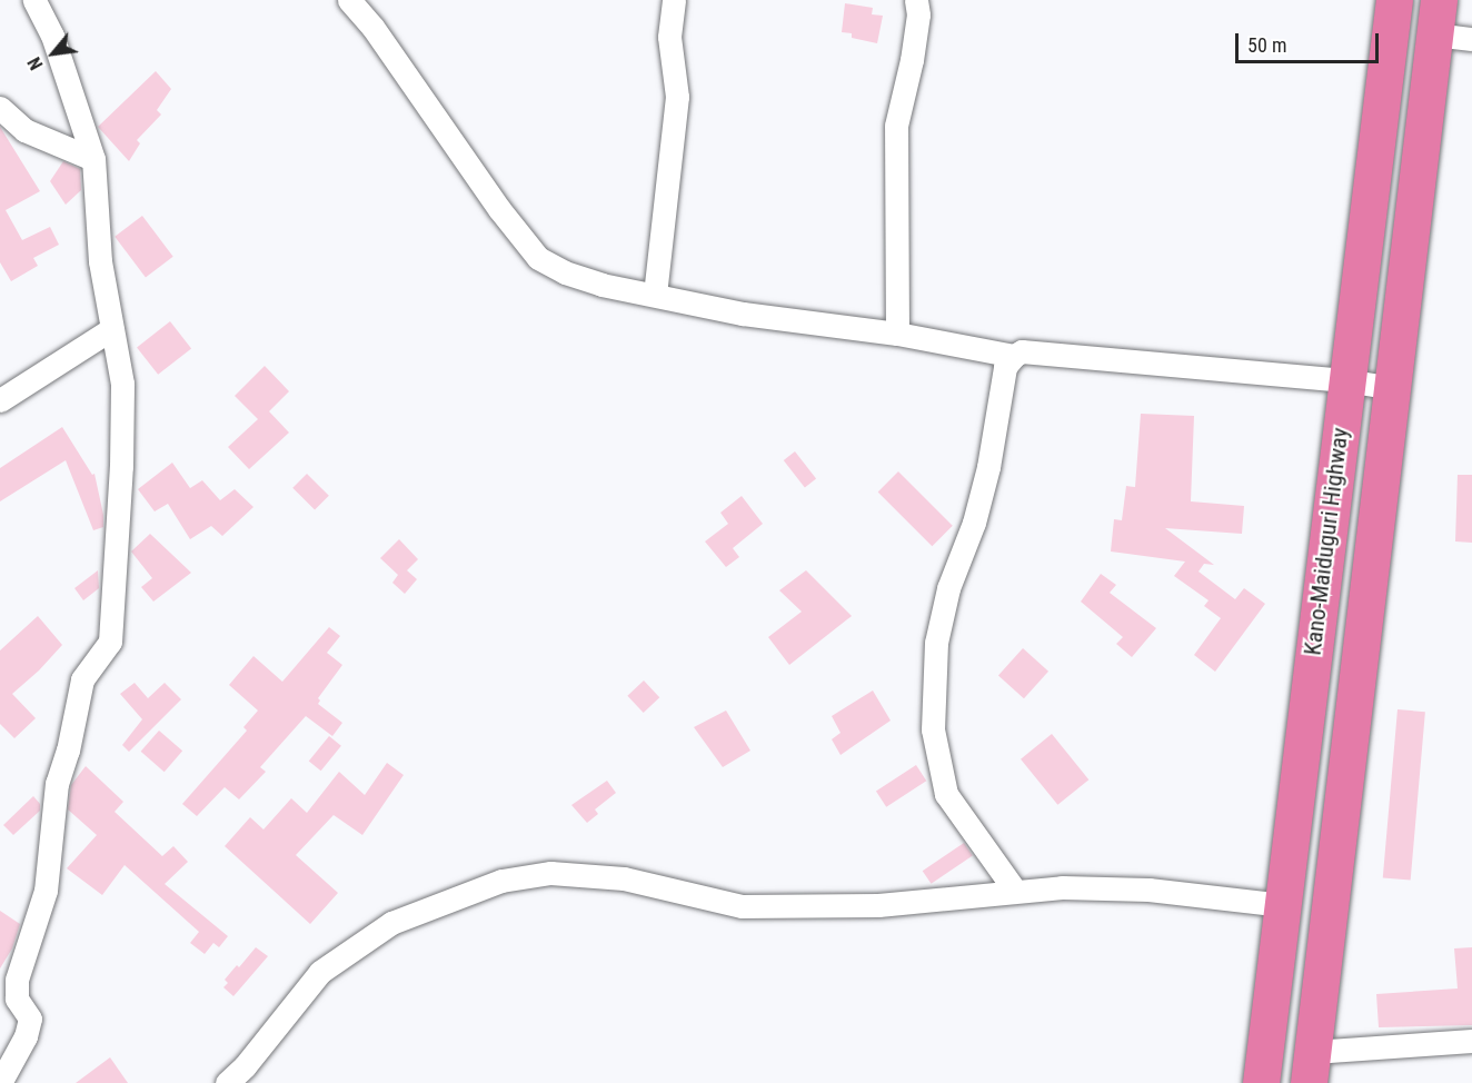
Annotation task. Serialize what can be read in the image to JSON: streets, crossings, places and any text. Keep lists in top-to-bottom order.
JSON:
{
  "streets": {
    "highway": ["Kano-Maiduguri Highway"]
  },
  "scale_bar": "50 m",
  "north": "bottom left"
}
